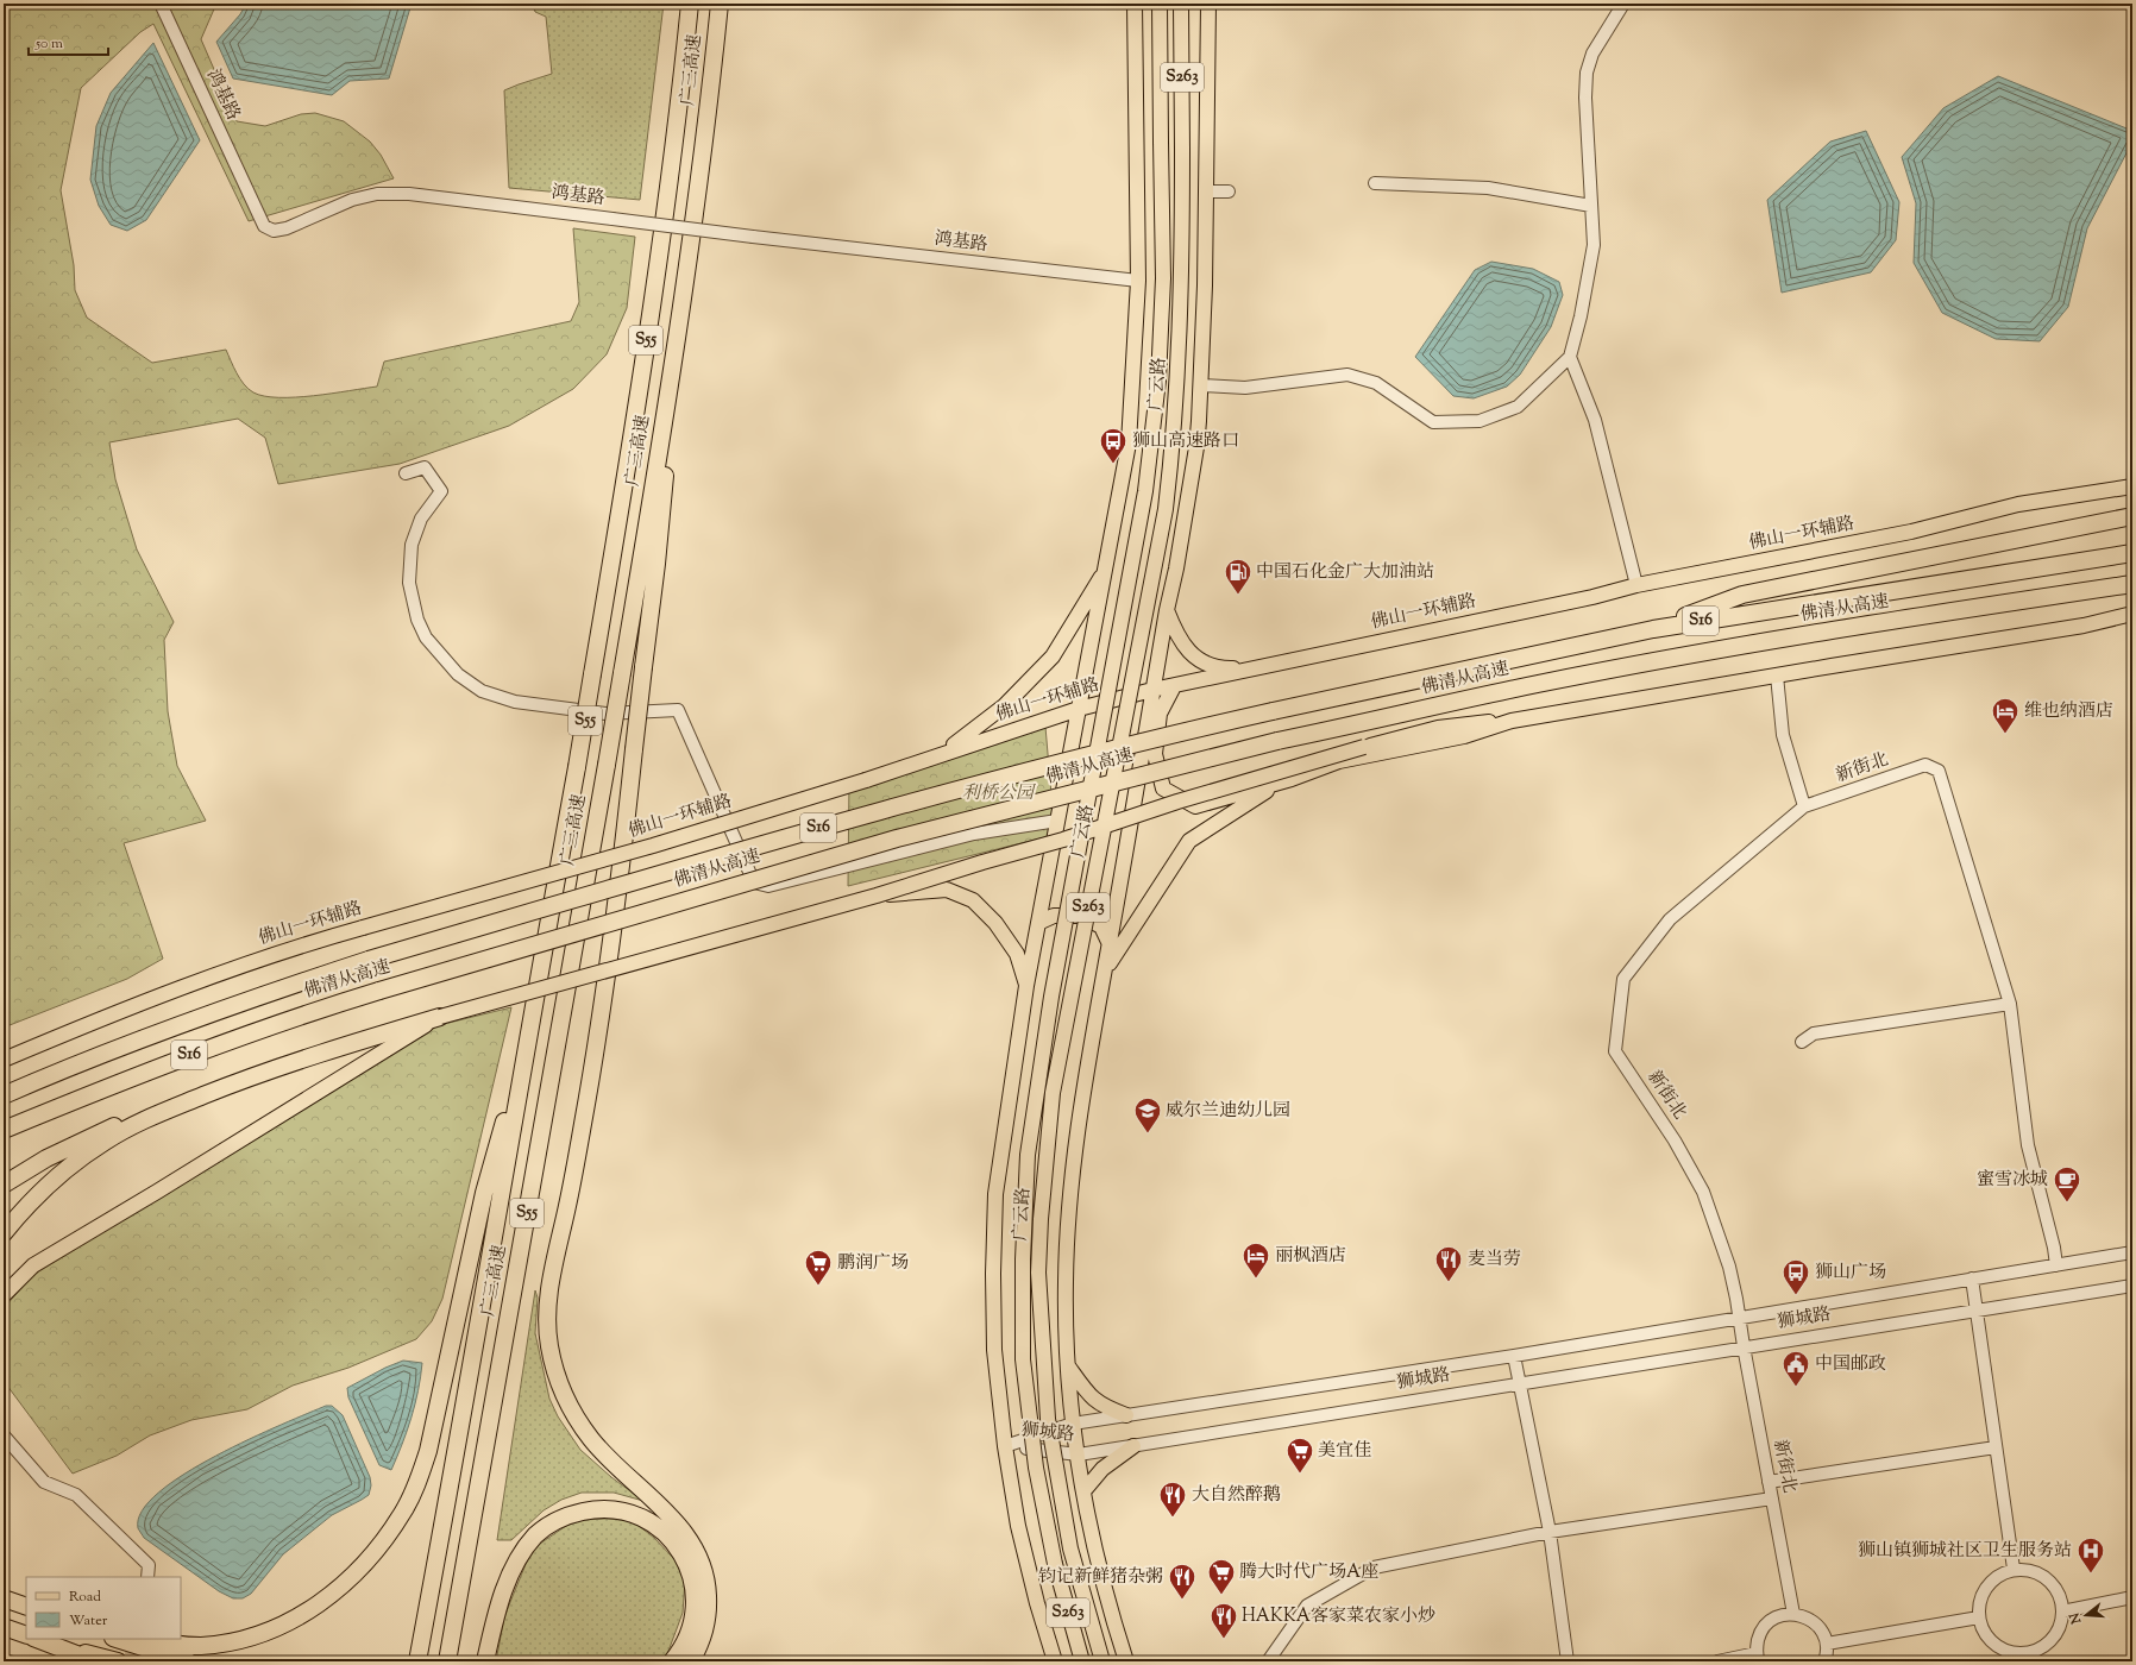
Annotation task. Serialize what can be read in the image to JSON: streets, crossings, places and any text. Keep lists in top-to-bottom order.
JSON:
{
  "streets": {
    "highway": [
      "广三高速",
      "S55",
      "佛清从高速",
      "S16"
    ],
    "main road": ["S263", "广云路", "佛山一环辅路"],
    "street": ["鸿基路", "新街北", "狮城路"]
  },
  "crossings": [
    ["S263", "广云路"],
    ["S263", "佛山一环辅路"],
    ["S263", "狮城路"],
    ["鸿基路", "广云路"],
    ["广云路", "佛山一环辅路"],
    ["广云路", "狮城路"],
    ["新街北", "狮城路"]
  ],
  "parks": ["利桥公园"],
  "places": {
    "bus stop": ["狮山高速路口", "狮山广场"],
    "fuel station": ["中国石化金广大加油站"],
    "hotel": ["维也纳酒店", "丽枫酒店"],
    "school or university": ["威尔兰迪幼儿园"],
    "cafe": ["蜜雪冰城"],
    "restaurant": [
      "麦当劳",
      "大自然醉鹅",
      "钧记新鲜猪杂粥",
      "HAKKA客家菜农家小炒"
    ],
    "supermarket": ["鹏润广场", "美宜佳", "腾大时代广场A座"],
    "public building": ["中国邮政"],
    "hospital": ["狮山镇狮城社区卫生服务站"]
  },
  "legend": ["Road", "Water"],
  "scale_bar": "50 m",
  "north": "left"
}
